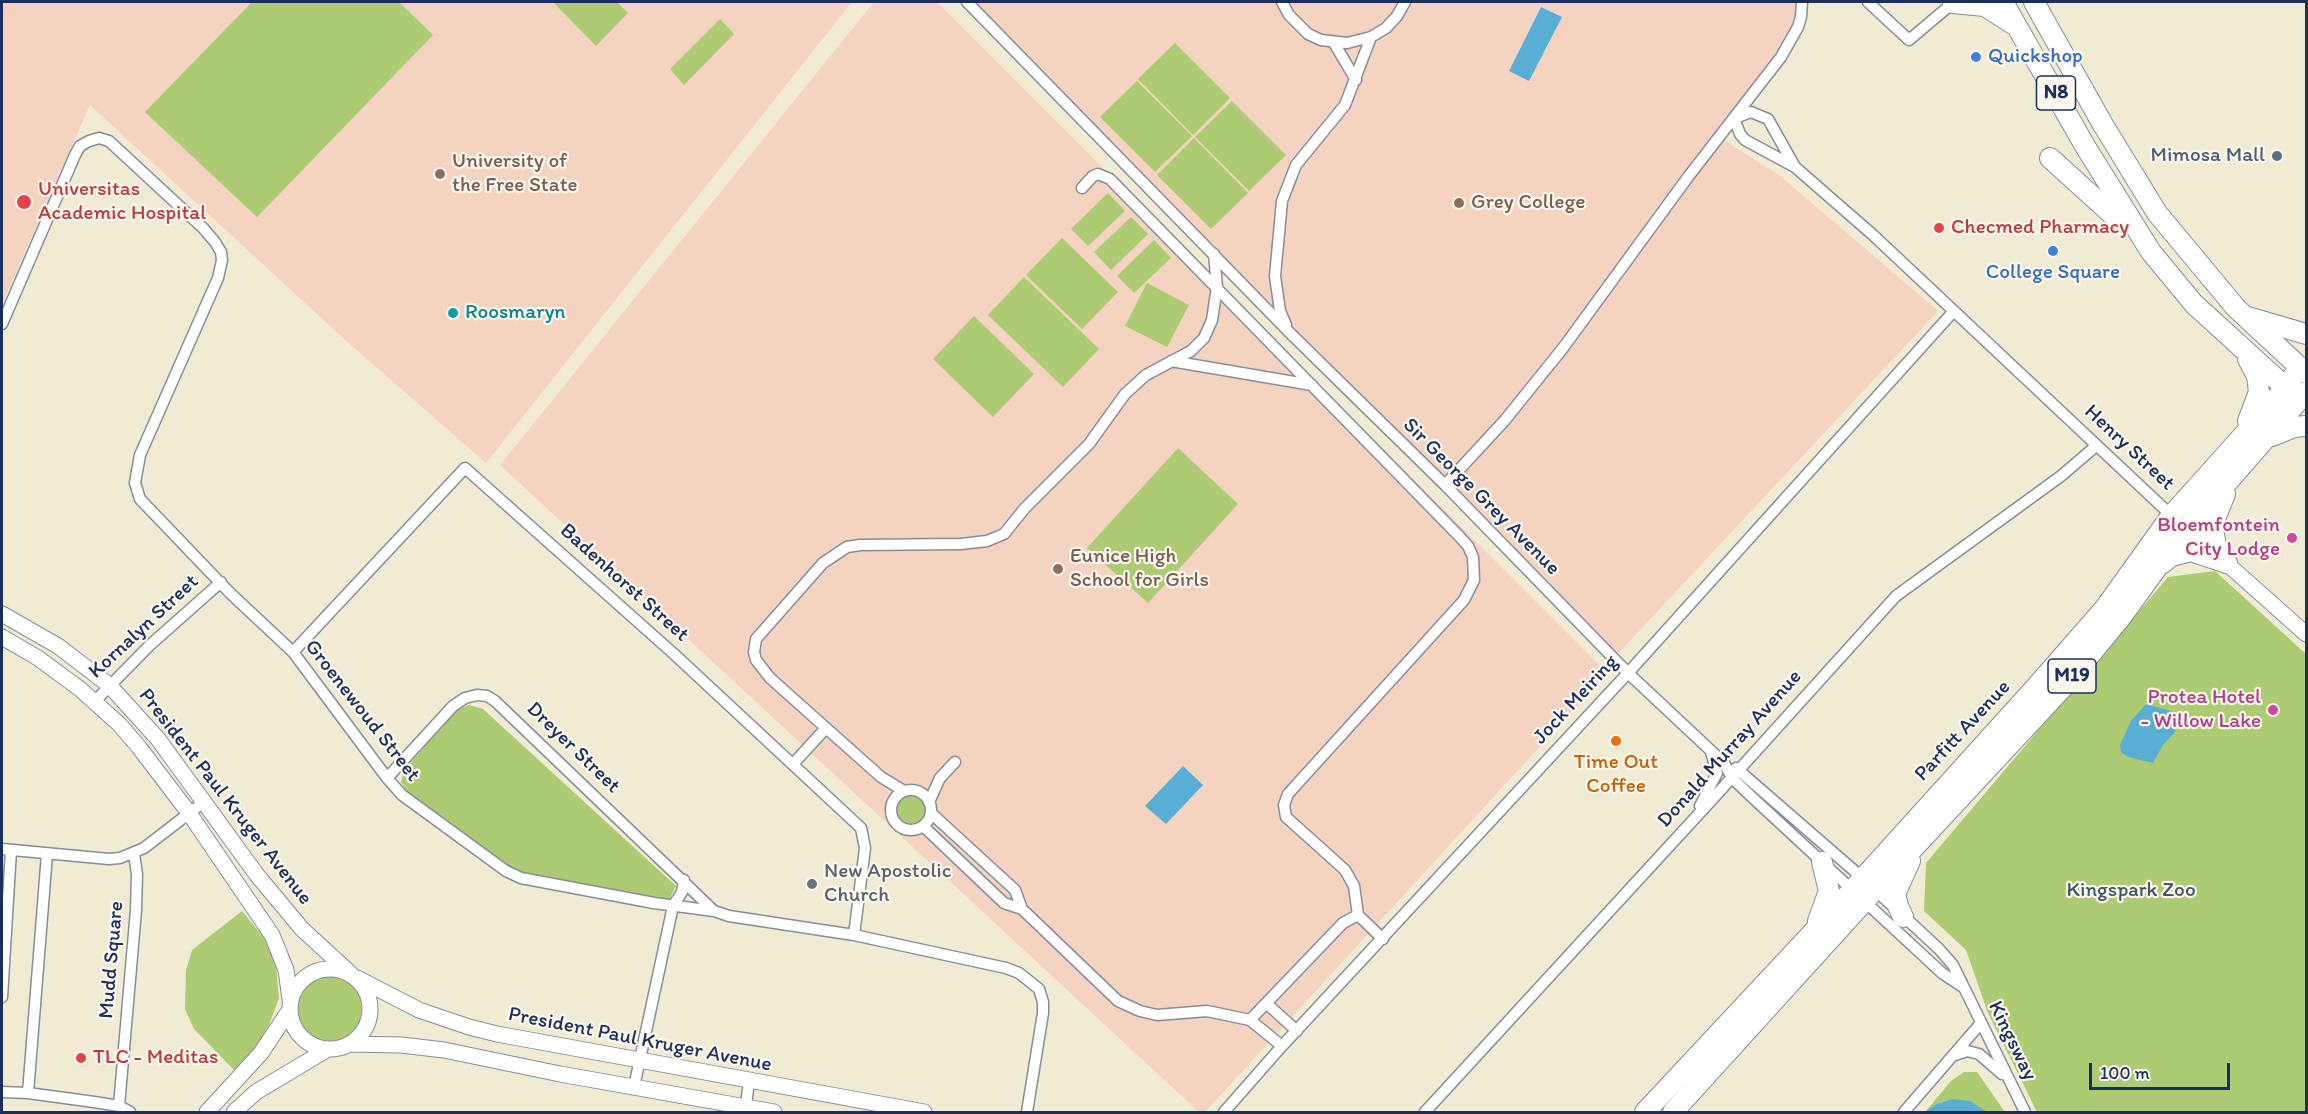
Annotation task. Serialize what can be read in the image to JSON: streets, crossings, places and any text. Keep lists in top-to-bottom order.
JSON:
{
  "streets": {
    "highway": ["N8", "M19", "Parfitt Avenue"],
    "street": [
      "Henry Street",
      "Sir George Grey Avenue",
      "Badenhorst Street",
      "Kornalyn Street",
      "Jock Meiring",
      "Groenewoud Street",
      "Dreyer Street",
      "Donald Murray Avenue",
      "President Paul Kruger Avenue",
      "Mudd Square",
      "Kingsway"
    ]
  },
  "crossings": [
    ["N8", "Parfitt Avenue"],
    ["Henry Street", "Jock Meiring"],
    ["Henry Street", "Parfitt Avenue"],
    ["Henry Street", "Donald Murray Avenue"],
    ["Sir George Grey Avenue", "Jock Meiring"],
    ["Sir George Grey Avenue", "Parfitt Avenue"],
    ["Sir George Grey Avenue", "Donald Murray Avenue"],
    ["Sir George Grey Avenue", "Kingsway"],
    ["Badenhorst Street", "Groenewoud Street"],
    ["Kornalyn Street", "Groenewoud Street"],
    ["Kornalyn Street", "President Paul Kruger Avenue"],
    ["Groenewoud Street", "Dreyer Street"],
    ["Parfitt Avenue", "Kingsway"]
  ],
  "parks": ["Kingspark Zoo"],
  "places": [
    "Quickshop",
    "Mimosa Mall",
    "University of the Free State",
    "Universitas Academic Hospital",
    "Grey College",
    "Checmed Pharmacy",
    "College Square",
    "Roosmaryn",
    "Bloemfontein City Lodge",
    "Eunice High School for Girls",
    "Protea Hotel - Willow Lake",
    "Time Out Coffee",
    "New Apostolic Church",
    "TLC - Meditas"
  ],
  "scale_bar": "100 m"
}
